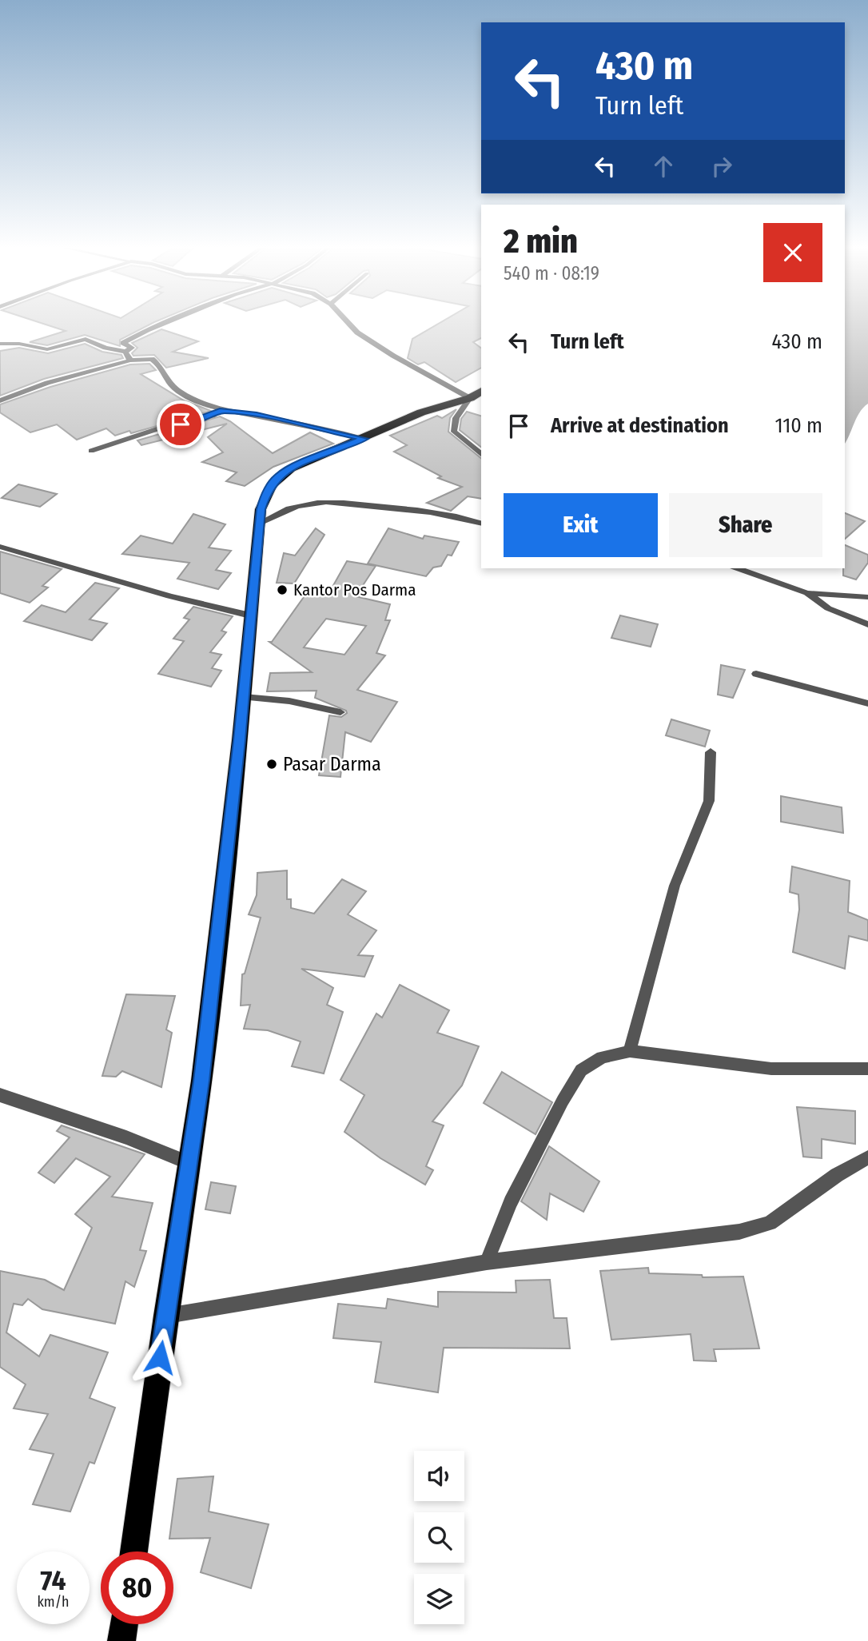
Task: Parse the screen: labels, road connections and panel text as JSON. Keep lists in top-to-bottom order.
{
  "places": ["Kantor Pos Darma", "Pasar Darma"],
  "page": {
    "turn": ["430 m", "Turn left"],
    "heading": ["2 min", "540 m · 08:19"],
    "list": [
      {
        "name": "Turn left",
        "value": "430 m"
      },
      {
        "name": "Arrive at destination",
        "value": "110 m"
      }
    ],
    "buttons": ["Exit", "Share"],
    "speed": "74 km/h",
    "limit": "80"
  }
}
